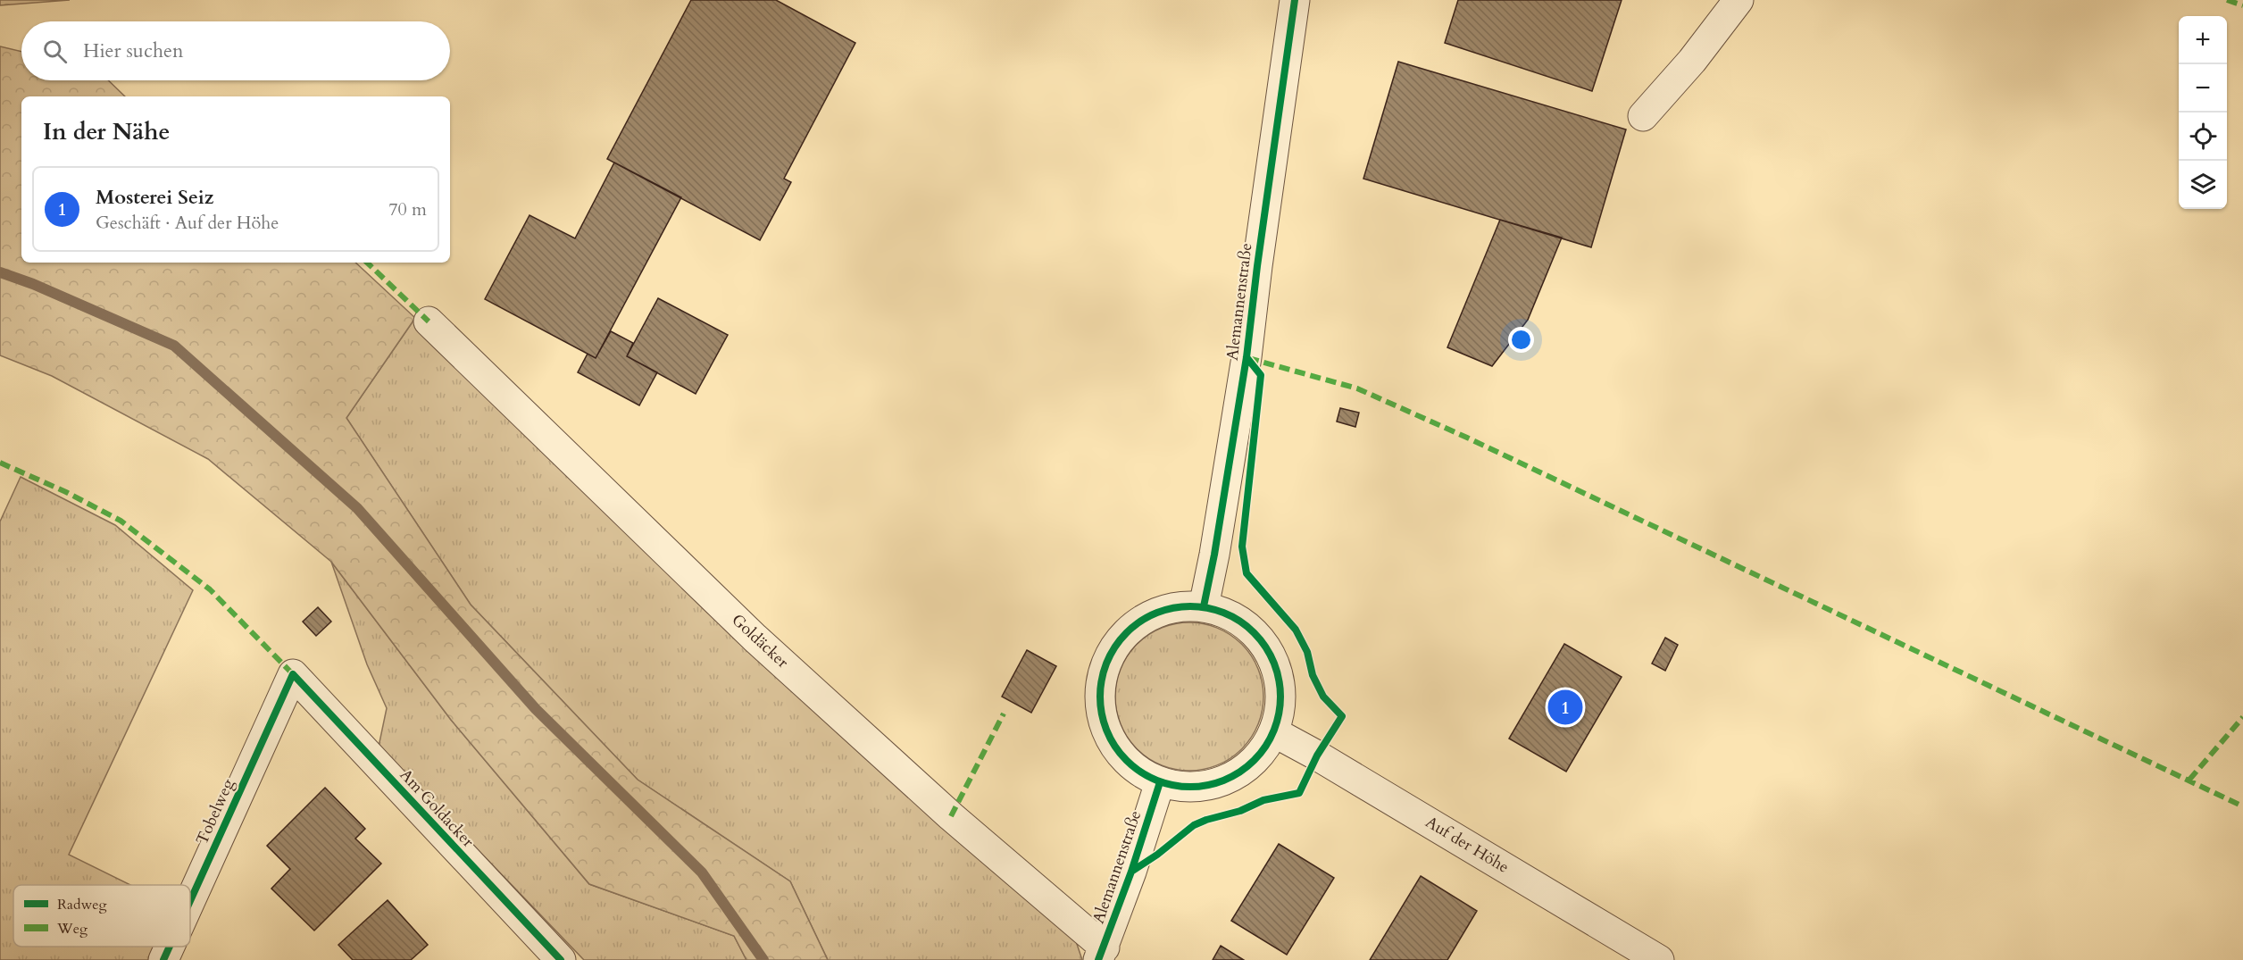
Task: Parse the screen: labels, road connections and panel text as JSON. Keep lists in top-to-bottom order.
{
  "streets": {
    "street": [
      "Alemannenstraße",
      "Goldäcker",
      "Am Goldacker",
      "Tobelweg",
      "Auf der Höhe"
    ]
  },
  "crossings": [
    ["Alemannenstraße", "Goldäcker"],
    ["Alemannenstraße", "Auf der Höhe"],
    ["Am Goldacker", "Tobelweg"]
  ],
  "legend": ["Radweg", "Weg"],
  "page": {
    "map_buttons": ["+", "−"],
    "search": "Hier suchen",
    "heading": "In der Nähe",
    "list": [
      {
        "mark": "1",
        "name": "Mosterei Seiz",
        "note": "Geschäft · Auf der Höhe",
        "value": "70 m"
      }
    ],
    "pins": "1"
  }
}
